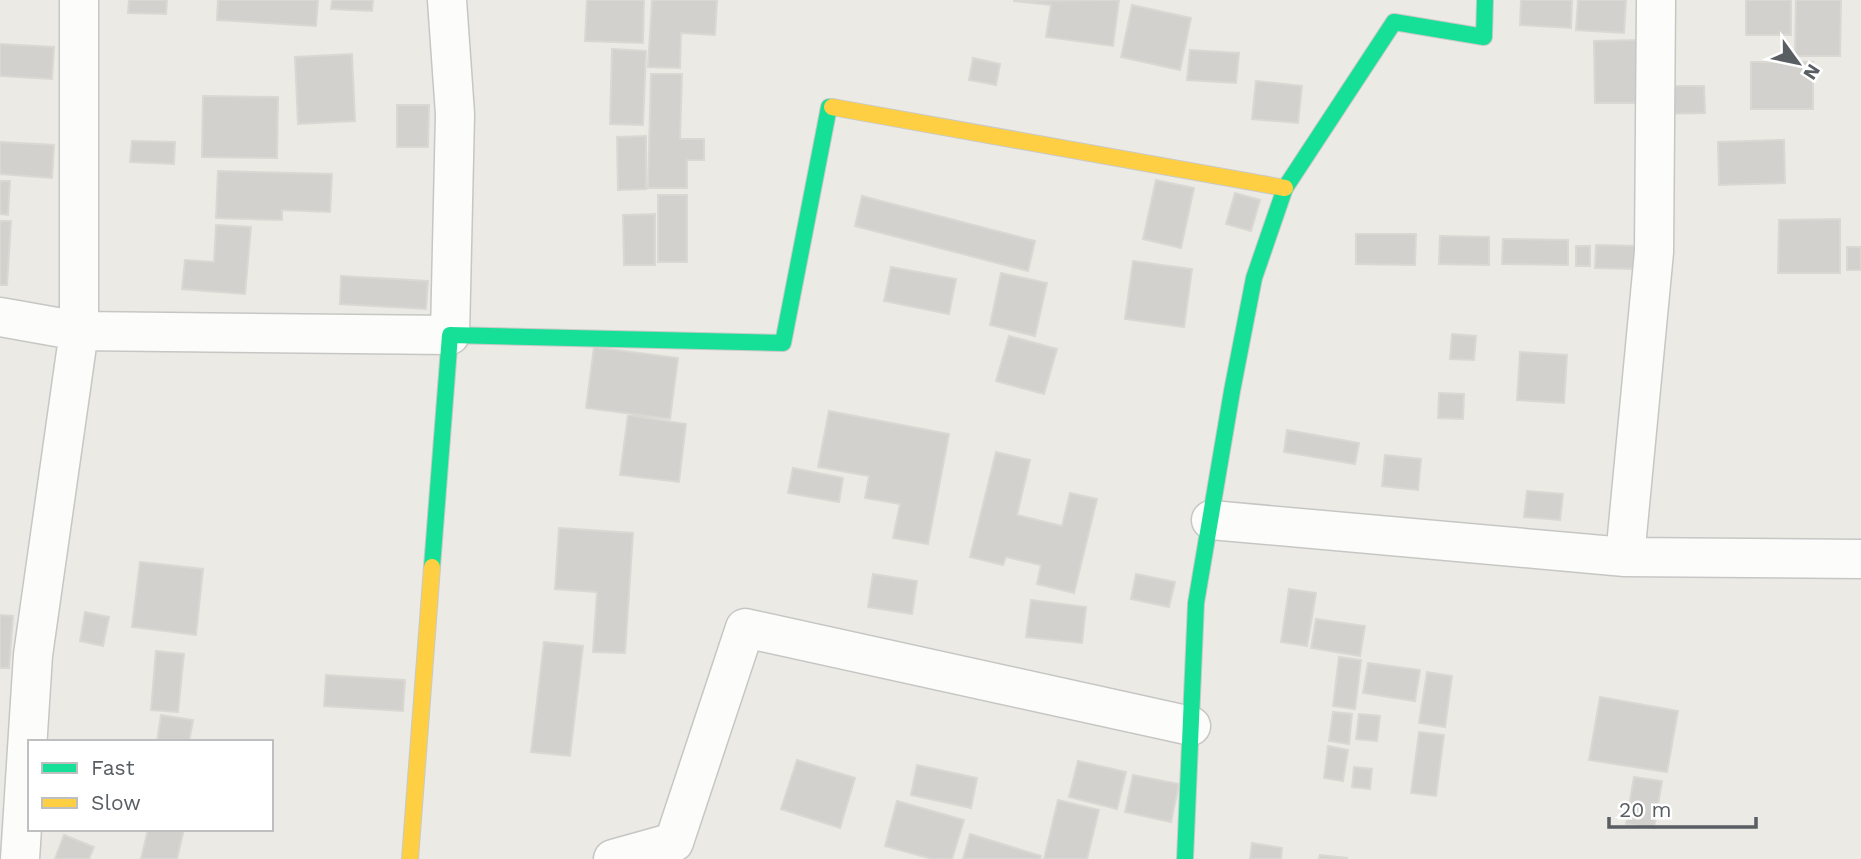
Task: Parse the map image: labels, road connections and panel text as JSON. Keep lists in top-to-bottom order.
{
  "legend": ["Fast", "Slow"],
  "scale_bar": "20 m",
  "north": "bottom right"
}
